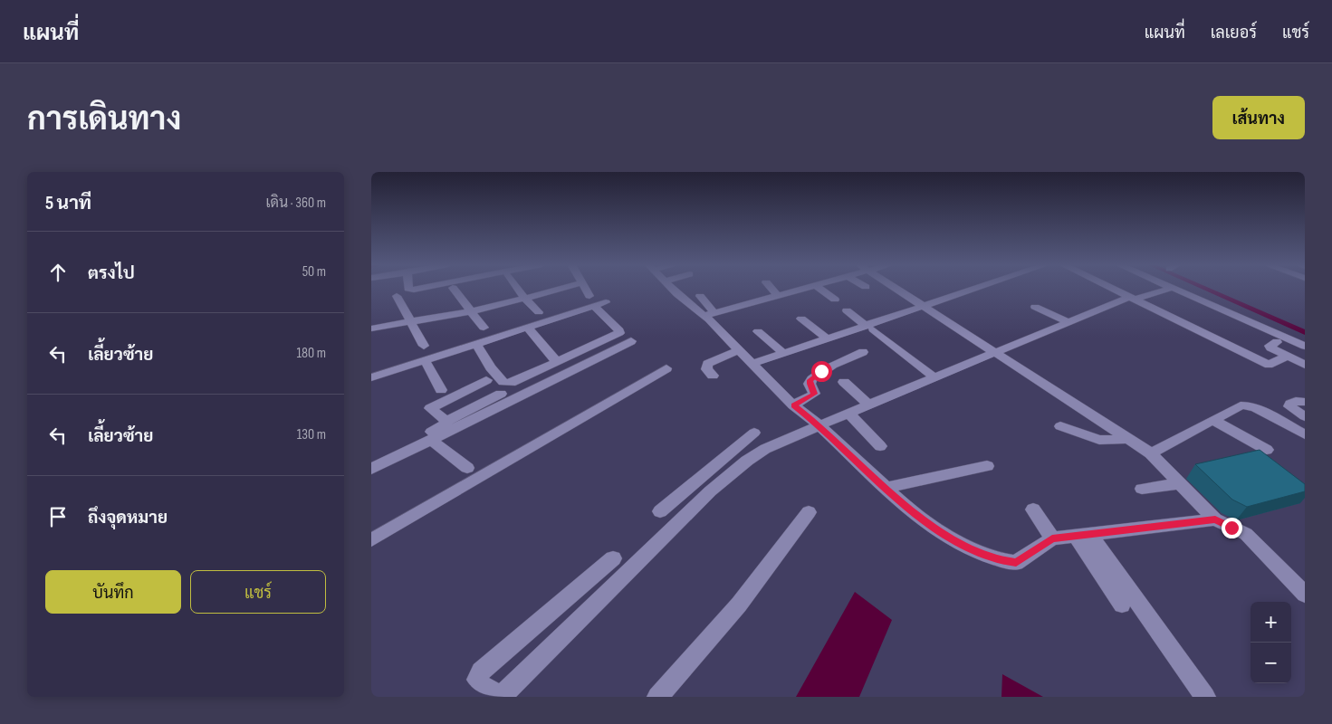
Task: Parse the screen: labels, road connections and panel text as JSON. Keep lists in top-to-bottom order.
{
  "page": {
    "header": "แผนที่",
    "nav": ["แผนที่", "เลเยอร์", "แชร์"],
    "title": "การเดินทาง",
    "buttons": [
      "เส้นทาง",
      ["บันทึก", "แชร์"]
    ],
    "heading": ["5 นาที", "เดิน · 360 m"],
    "list": [
      ["ตรงไป", "50 m"],
      ["เลี้ยวซ้าย", "180 m"],
      ["เลี้ยวซ้าย", "130 m"],
      "ถึงจุดหมาย"
    ],
    "map_buttons": ["+", "−"]
  }
}
